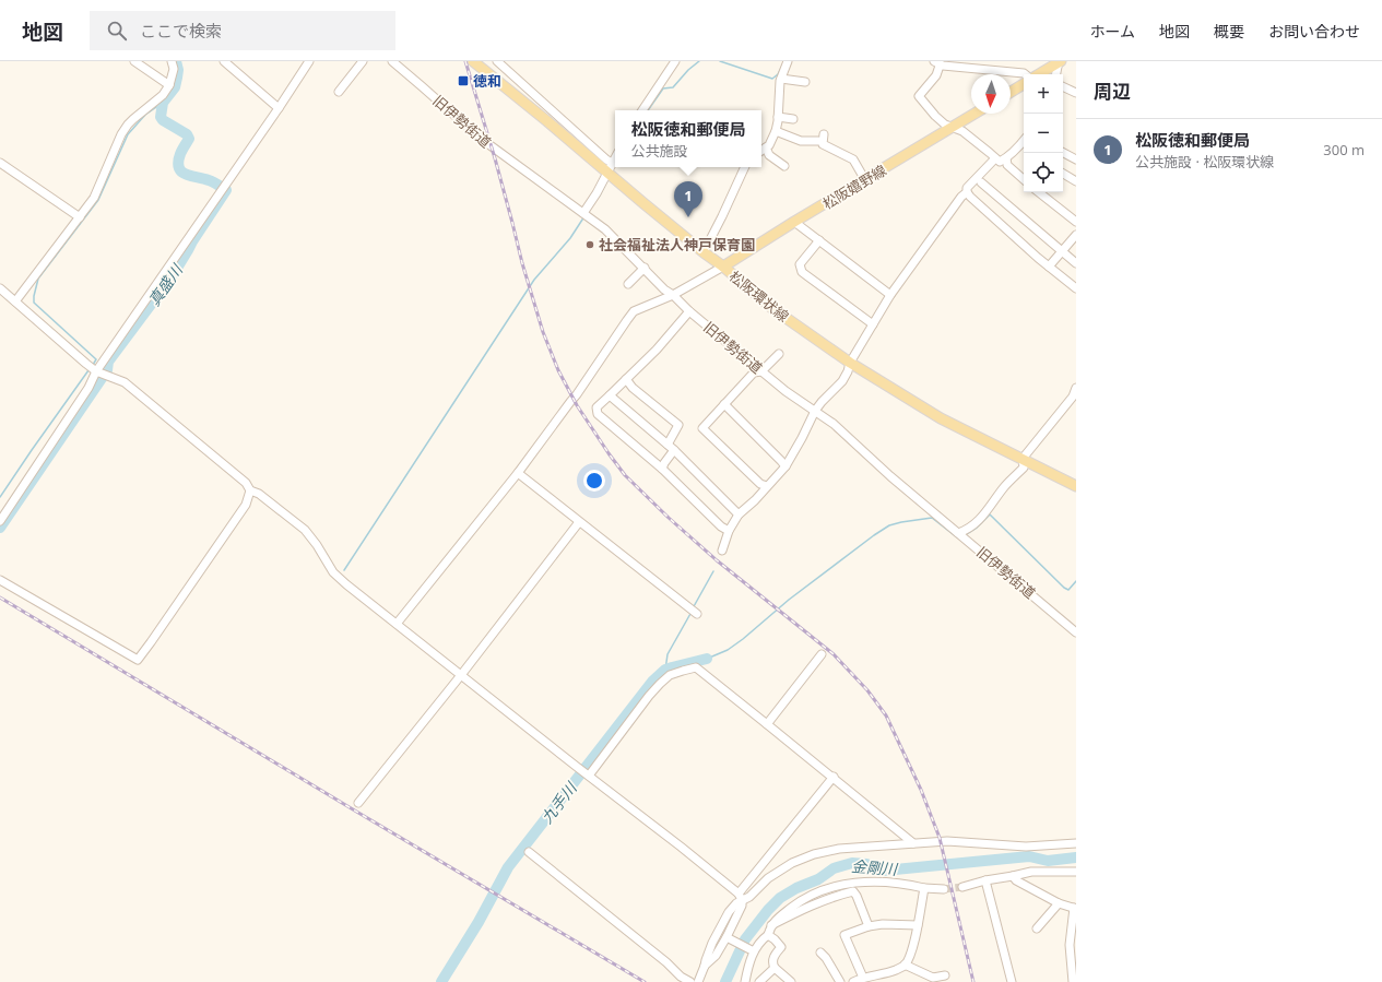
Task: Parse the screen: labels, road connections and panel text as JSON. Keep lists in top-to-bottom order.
{
  "streets": {
    "main road": ["松阪嬉野線", "松阪環状線"],
    "street": ["旧伊勢街道"]
  },
  "crossings": [
    ["松阪嬉野線", "松阪環状線"]
  ],
  "water": ["真盛川", "九手川", "金剛川"],
  "places": {
    "transit": ["徳和"],
    "other": ["社会福祉法人神戸保育園"]
  },
  "north": "bottom",
  "page": {
    "header": "地図",
    "search": "ここで検索",
    "nav": [
      "ホーム",
      "地図",
      "概要",
      "お問い合わせ"
    ],
    "heading": "周辺",
    "map_buttons": ["+", "−"],
    "popup": ["松阪徳和郵便局", "公共施設"],
    "list": [
      {
        "mark": "1",
        "name": "松阪徳和郵便局",
        "note": "公共施設 · 松阪環状線",
        "value": "300 m"
      }
    ],
    "pins": "1"
  }
}
